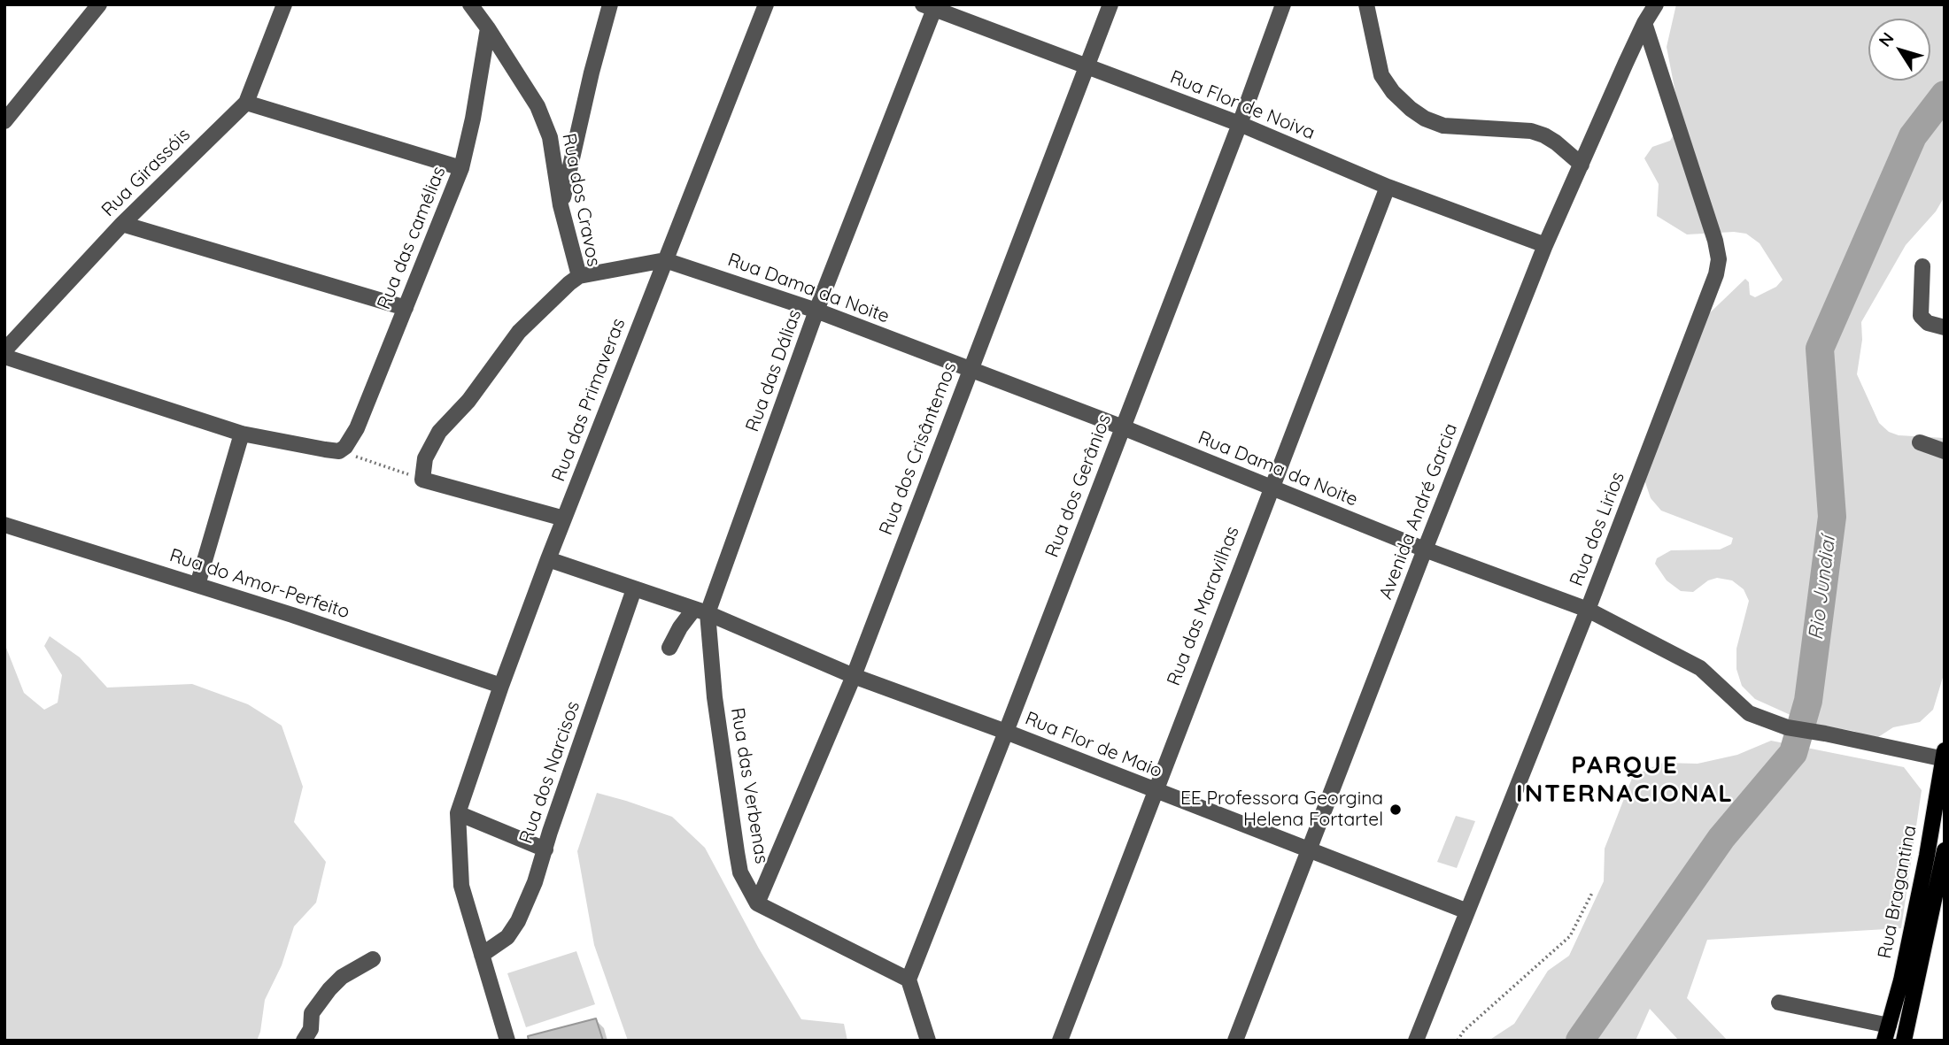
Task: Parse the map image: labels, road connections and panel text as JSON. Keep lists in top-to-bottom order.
{
  "streets": {
    "main road": ["Rua Bragantina"],
    "street": [
      "Rua Flor de Noiva",
      "Rua Girassóis",
      "Rua dos Cravos",
      "Rua das camélias",
      "Rua Dama da Noite",
      "Rua das Dálias",
      "Rua das Primaveras",
      "Rua dos Crisântemos",
      "Rua dos Gerânios",
      "Avenida André Garcia",
      "Rua dos Lirios",
      "Rua do Amor-Perfeito",
      "Rua das Maravilhas",
      "Rua Flor de Maio",
      "Rua dos Narcisos",
      "Rua das Verbenas"
    ]
  },
  "crossings": [
    ["Rua Flor de Noiva", "Rua das Dálias"],
    ["Rua Flor de Noiva", "Rua dos Crisântemos"],
    ["Rua Flor de Noiva", "Rua dos Gerânios"],
    ["Rua Flor de Noiva", "Avenida André Garcia"],
    ["Rua Flor de Noiva", "Rua das Maravilhas"],
    ["Rua dos Cravos", "Rua das camélias"],
    ["Rua dos Cravos", "Rua Dama da Noite"],
    ["Rua Dama da Noite", "Rua das Dálias"],
    ["Rua Dama da Noite", "Rua das Primaveras"],
    ["Rua Dama da Noite", "Rua dos Crisântemos"],
    ["Rua Dama da Noite", "Rua dos Gerânios"],
    ["Rua Dama da Noite", "Avenida André Garcia"],
    ["Rua Dama da Noite", "Rua dos Lirios"],
    ["Rua Dama da Noite", "Rua das Maravilhas"],
    ["Rua Dama da Noite", "Rua Bragantina"],
    ["Rua das Dálias", "Rua Flor de Maio"],
    ["Rua das Dálias", "Rua das Verbenas"],
    ["Rua das Primaveras", "Rua do Amor-Perfeito"],
    ["Rua dos Crisântemos", "Rua Flor de Maio"],
    ["Rua dos Crisântemos", "Rua das Verbenas"],
    ["Rua dos Gerânios", "Rua Flor de Maio"],
    ["Avenida André Garcia", "Rua dos Lirios"],
    ["Avenida André Garcia", "Rua Flor de Maio"],
    ["Rua dos Lirios", "Rua Flor de Maio"],
    ["Rua das Maravilhas", "Rua Flor de Maio"],
    ["Rua Flor de Maio", "Rua das Verbenas"]
  ],
  "districts": ["PARQUE INTERNACIONAL"],
  "water": ["Rio Jundiaí"],
  "places": ["EE Professora Georgina Helena Fortartel"],
  "north": "top left"
}
